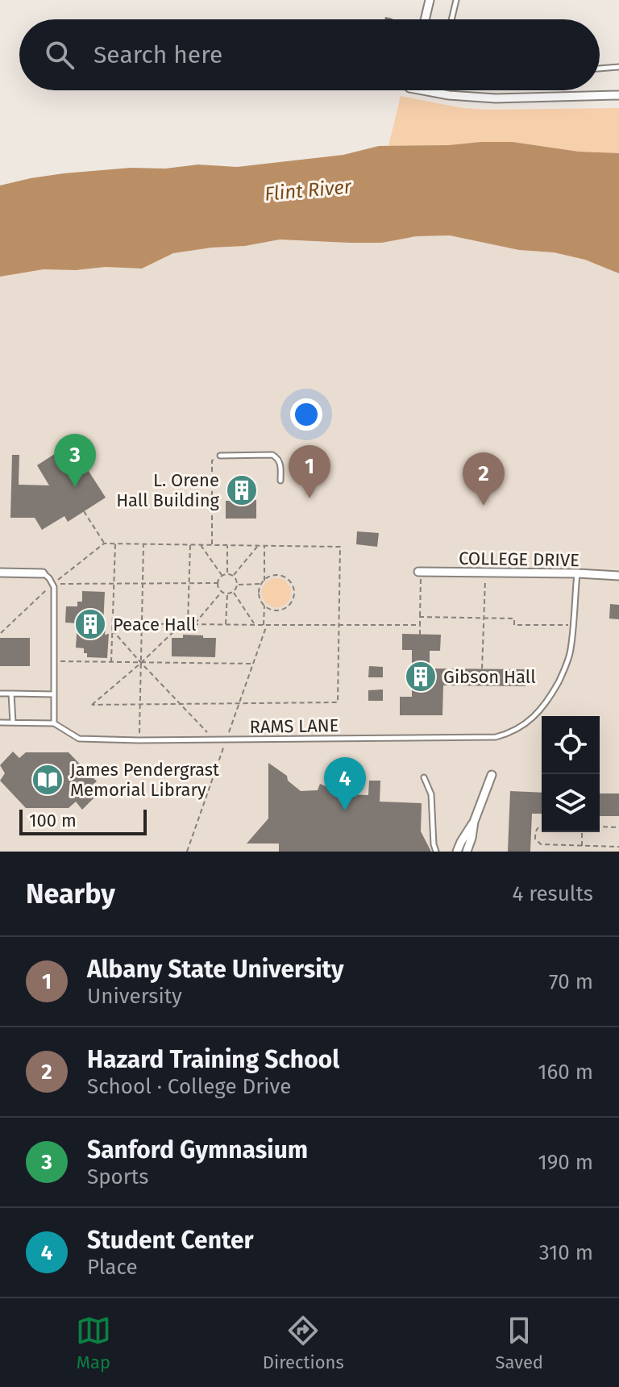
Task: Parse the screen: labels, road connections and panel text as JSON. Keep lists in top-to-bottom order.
{
  "streets": {
    "street": ["COLLEGE DRIVE"],
    "lane": ["RAMS LANE"]
  },
  "crossings": [
    ["COLLEGE DRIVE", "RAMS LANE"]
  ],
  "water": ["Flint River"],
  "places": {
    "building": ["L. Orene Hall Building", "Peace Hall", "Gibson Hall"],
    "library": ["James Pendergrast Memorial Library"]
  },
  "scale_bar": "100 m",
  "page": {
    "search": "Search here",
    "pins": [
      "3",
      "1",
      "2",
      "4"
    ],
    "scale": "100 m",
    "heading": ["Nearby", "4 results"],
    "list": [
      {
        "mark": "1",
        "name": "Albany State University",
        "note": "University",
        "value": "70 m"
      },
      {
        "mark": "2",
        "name": "Hazard Training School",
        "note": "School · College Drive",
        "value": "160 m"
      },
      {
        "mark": "3",
        "name": "Sanford Gymnasium",
        "note": "Sports",
        "value": "190 m"
      },
      {
        "mark": "4",
        "name": "Student Center",
        "note": "Place",
        "value": "310 m"
      }
    ],
    "nav": ["Map", "Directions", "Saved"]
  }
}
